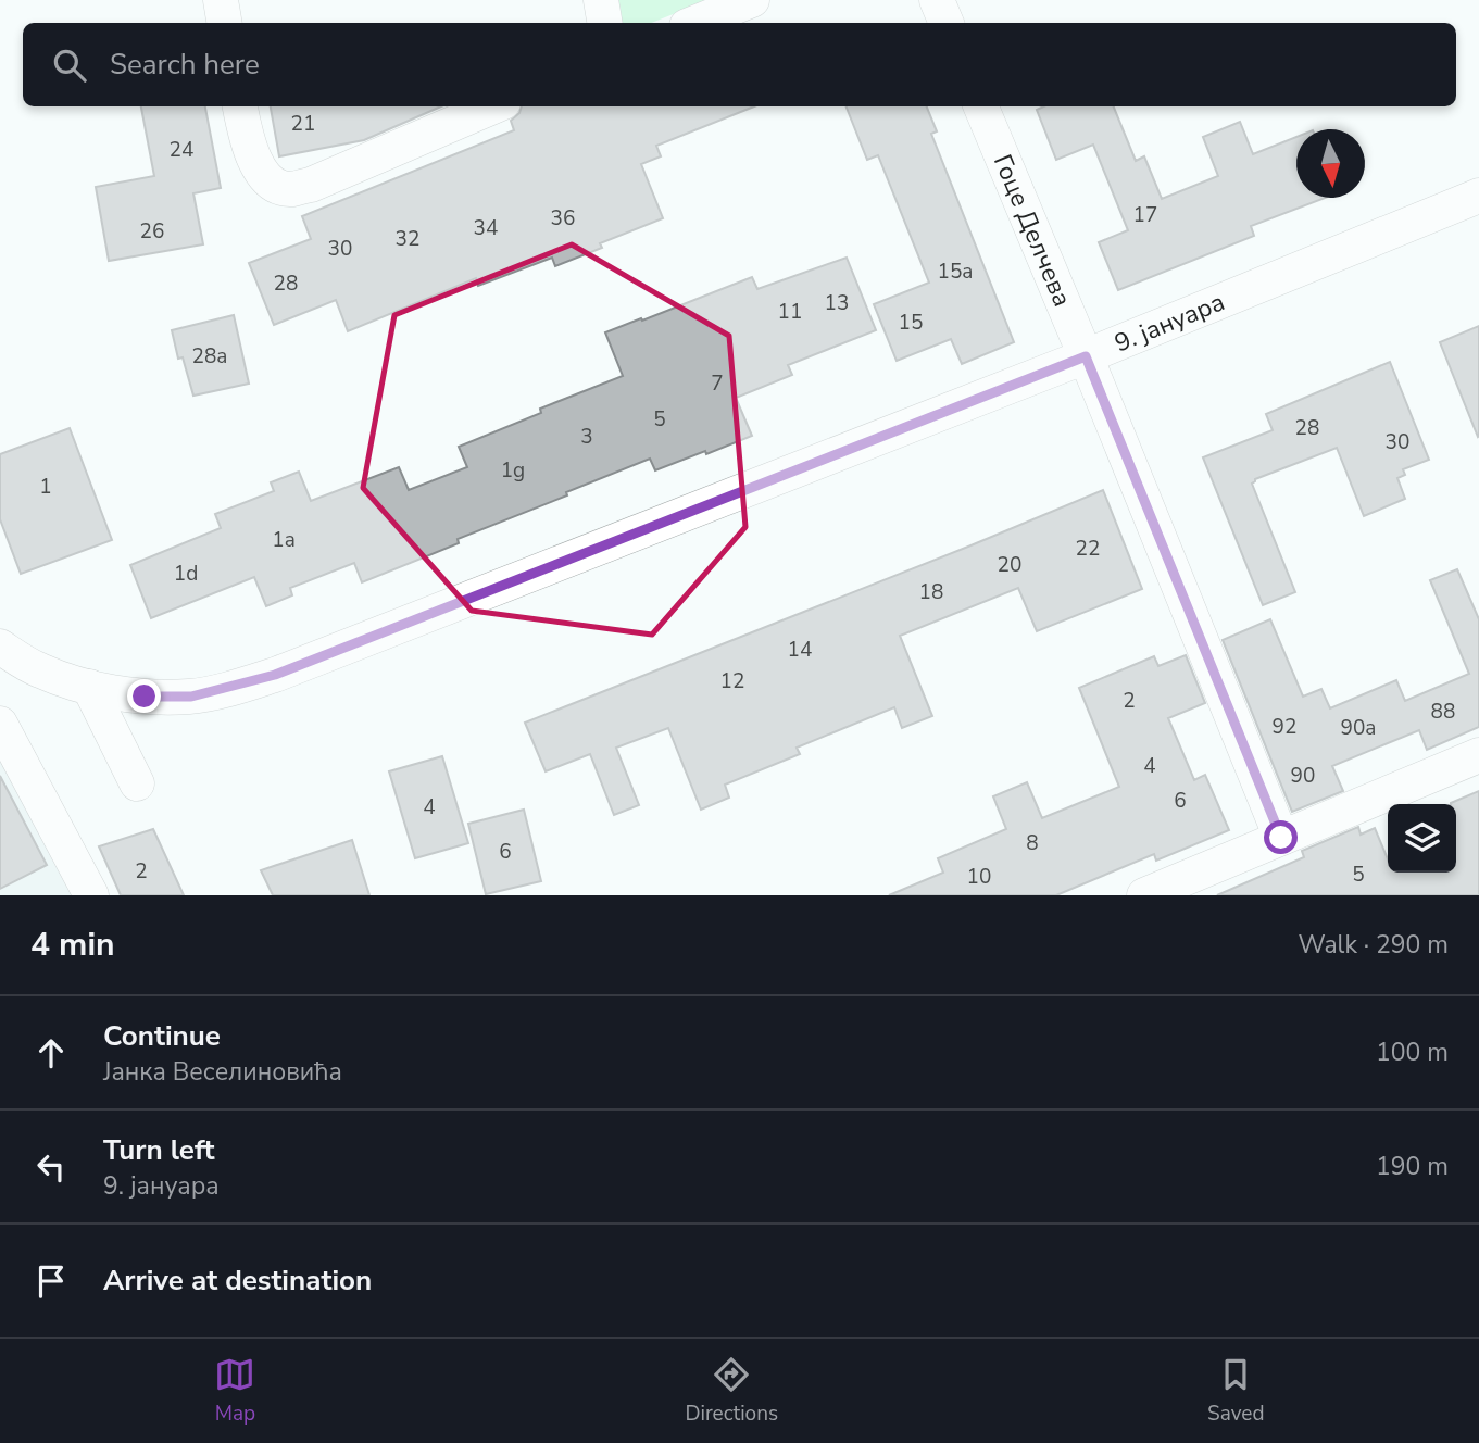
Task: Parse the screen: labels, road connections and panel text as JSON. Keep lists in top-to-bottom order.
{
  "streets": {
    "street": ["Гоце Делчева", "9. јануара"]
  },
  "crossings": [
    ["Гоце Делчева", "9. јануара"]
  ],
  "house_numbers": [
    "21",
    "24",
    "17",
    "36",
    "34",
    "26",
    "32",
    "30",
    "15a",
    "28",
    "13",
    "11",
    "15",
    "28a",
    "7",
    "5",
    "28",
    "3",
    "30",
    "1g",
    "1",
    "1a",
    "22",
    "20",
    "1d",
    "18",
    "14",
    "12",
    "2",
    "88",
    "92",
    "90a",
    "4",
    "90",
    "6",
    "4",
    "8",
    "6",
    "2",
    "5",
    "10"
  ],
  "north": "bottom",
  "page": {
    "search": "Search here",
    "heading": ["4 min", "Walk · 290 m"],
    "list": [
      ["Continue", "Јанка Веселиновића", "100 m"],
      ["Turn left", "9. јануара", "190 m"],
      "Arrive at destination"
    ],
    "nav": ["Map", "Directions", "Saved"]
  }
}
